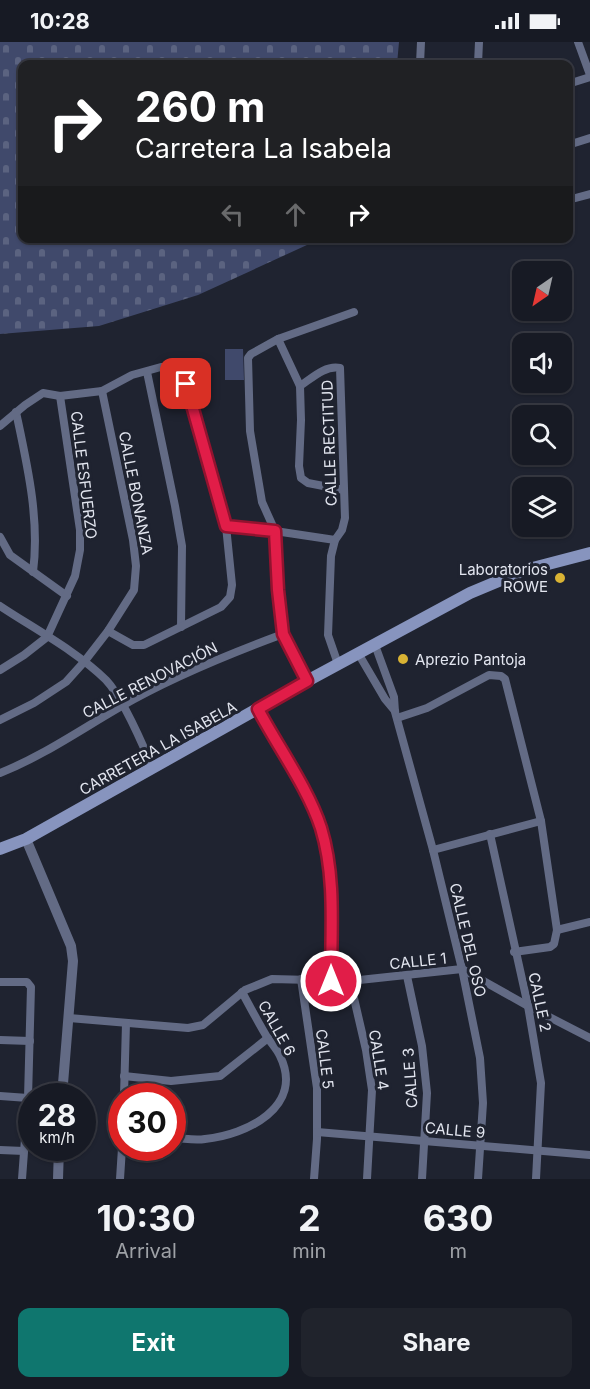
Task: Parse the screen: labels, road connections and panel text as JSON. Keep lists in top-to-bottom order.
{
  "streets": {
    "main road": ["CARRETERA LA ISABELA"],
    "street": [
      "CALLE RECTITUD",
      "CALLE ESFUERZO",
      "CALLE BONANZA",
      "CALLE RENOVACIÓN",
      "CALLE DEL OSO",
      "CALLE 1",
      "CALLE 2",
      "CALLE 6",
      "CALLE 5",
      "CALLE 4",
      "CALLE 3",
      "CALLE 9"
    ]
  },
  "crossings": [
    ["CALLE RECTITUD", "CARRETERA LA ISABELA"],
    ["CARRETERA LA ISABELA", "CALLE DEL OSO"],
    ["CALLE DEL OSO", "CALLE 1"],
    ["CALLE DEL OSO", "CALLE 9"],
    ["CALLE 1", "CALLE 2"],
    ["CALLE 1", "CALLE 6"],
    ["CALLE 1", "CALLE 5"],
    ["CALLE 1", "CALLE 4"],
    ["CALLE 1", "CALLE 3"],
    ["CALLE 2", "CALLE 9"],
    ["CALLE 5", "CALLE 9"],
    ["CALLE 4", "CALLE 9"],
    ["CALLE 3", "CALLE 9"]
  ],
  "places": ["Laboratorios ROWE", "Aprezio Pantoja"],
  "north": "bottom left",
  "page": {
    "status": "10:28",
    "turn": ["260 m", "Carretera La Isabela"],
    "speed": "28 km/h",
    "limit": "30",
    "eta": [
      "10:30",
      "Arrival",
      "2",
      "min",
      "630",
      "m"
    ],
    "buttons": ["Exit", "Share"]
  }
}
